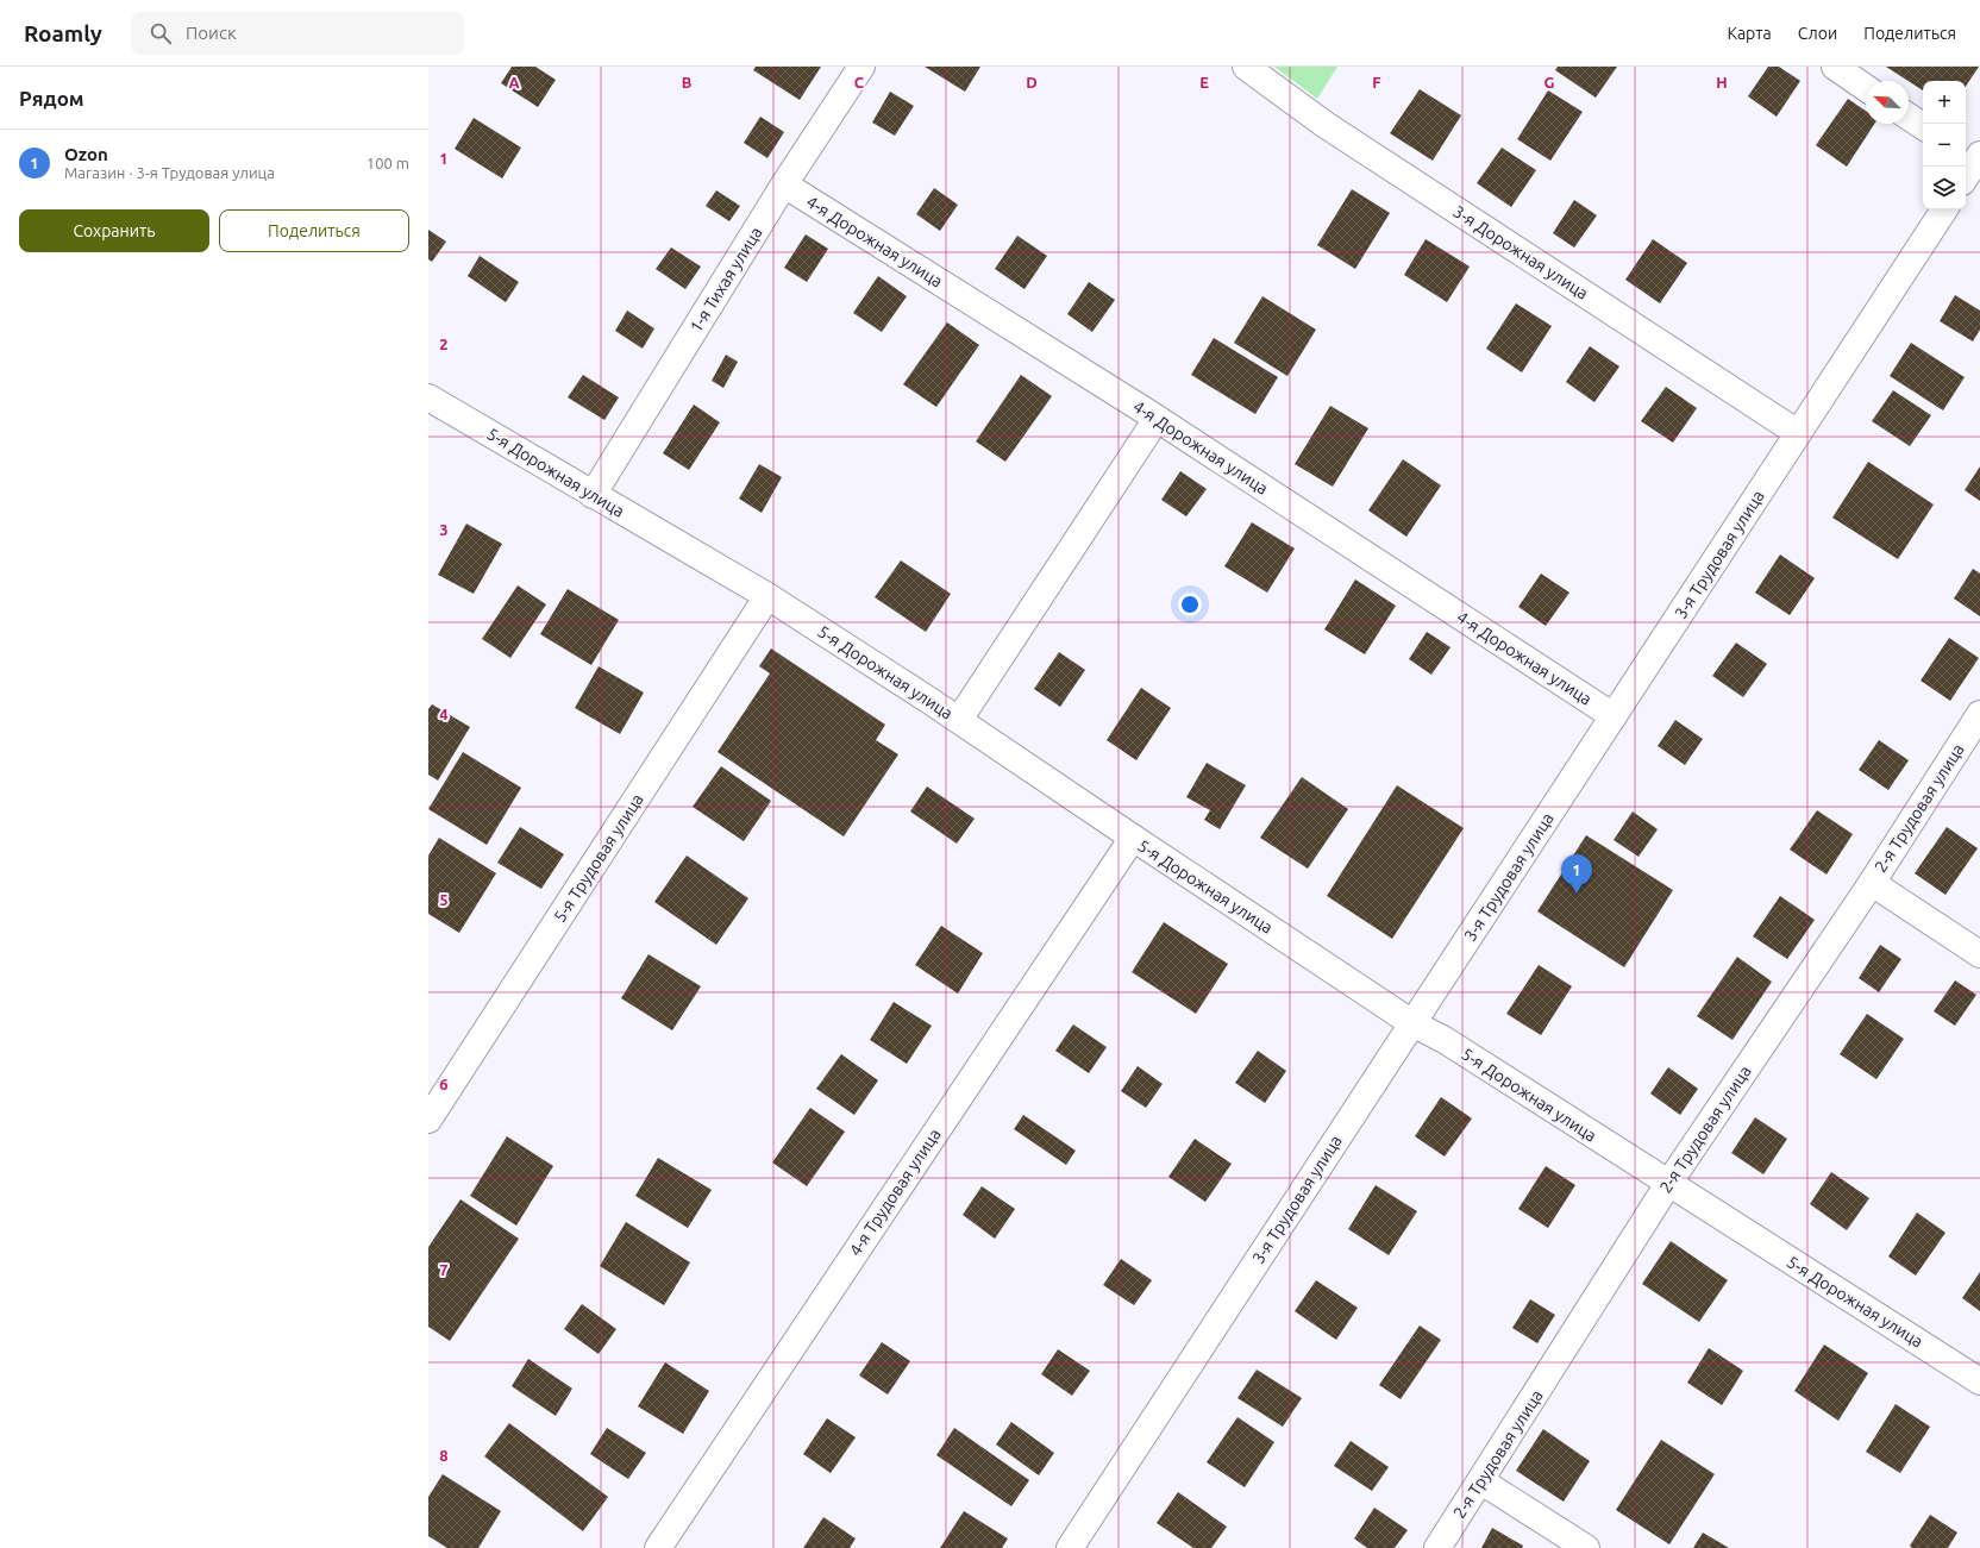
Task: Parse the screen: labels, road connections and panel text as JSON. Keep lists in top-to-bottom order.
{
  "streets": {
    "street": [
      "4-я Дорожная улица",
      "3-я Дорожная улица",
      "1-я Тихая улица",
      "5-я Дорожная улица",
      "3-я Трудовая улица",
      "2-я Трудовая улица",
      "5-я Трудовая улица",
      "4-я Трудовая улица"
    ]
  },
  "crossings": [
    ["4-я Дорожная улица", "1-я Тихая улица"],
    ["4-я Дорожная улица", "3-я Трудовая улица"],
    ["3-я Дорожная улица", "3-я Трудовая улица"],
    ["1-я Тихая улица", "5-я Дорожная улица"],
    ["5-я Дорожная улица", "3-я Трудовая улица"],
    ["5-я Дорожная улица", "2-я Трудовая улица"],
    ["5-я Дорожная улица", "5-я Трудовая улица"],
    ["5-я Дорожная улица", "4-я Трудовая улица"]
  ],
  "north": "top left",
  "page": {
    "header": "Roamly",
    "search": "Поиск",
    "nav": ["Карта", "Слои", "Поделиться"],
    "heading": "Рядом",
    "map_buttons": ["+", "−"],
    "list": [
      {
        "mark": "1",
        "name": "Ozon",
        "note": "Магазин · 3-я Трудовая улица",
        "value": "100 m"
      }
    ],
    "buttons": ["Сохранить", "Поделиться"],
    "pins": "1"
  },
  "grid": {
    "columns": [
      "A",
      "B",
      "C",
      "D",
      "E",
      "F",
      "G",
      "H"
    ],
    "rows": [
      "1",
      "2",
      "3",
      "4",
      "5",
      "6",
      "7",
      "8"
    ]
  }
}
